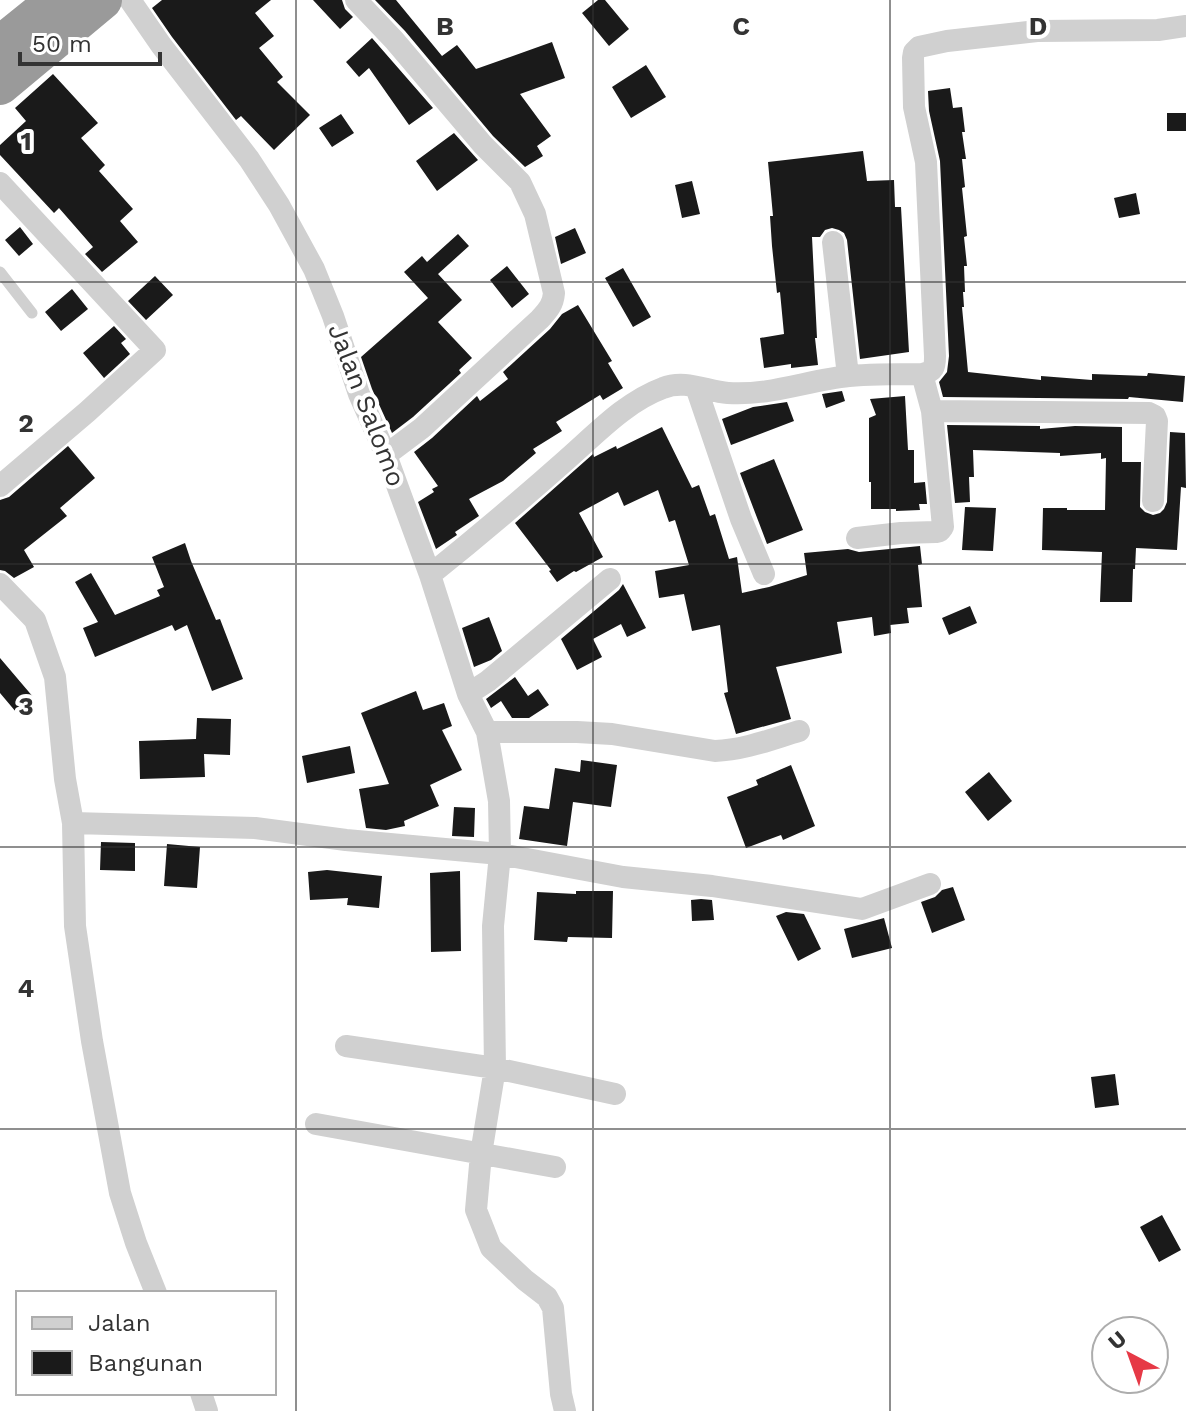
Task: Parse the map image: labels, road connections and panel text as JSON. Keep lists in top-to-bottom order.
{
  "streets": {
    "street": ["Jalan Salomo"]
  },
  "legend": ["Jalan", "Bangunan"],
  "scale_bar": "50 m",
  "north": "top left",
  "grid": {
    "columns": ["B", "C", "D"],
    "rows": [
      "1",
      "2",
      "3",
      "4"
    ]
  }
}
